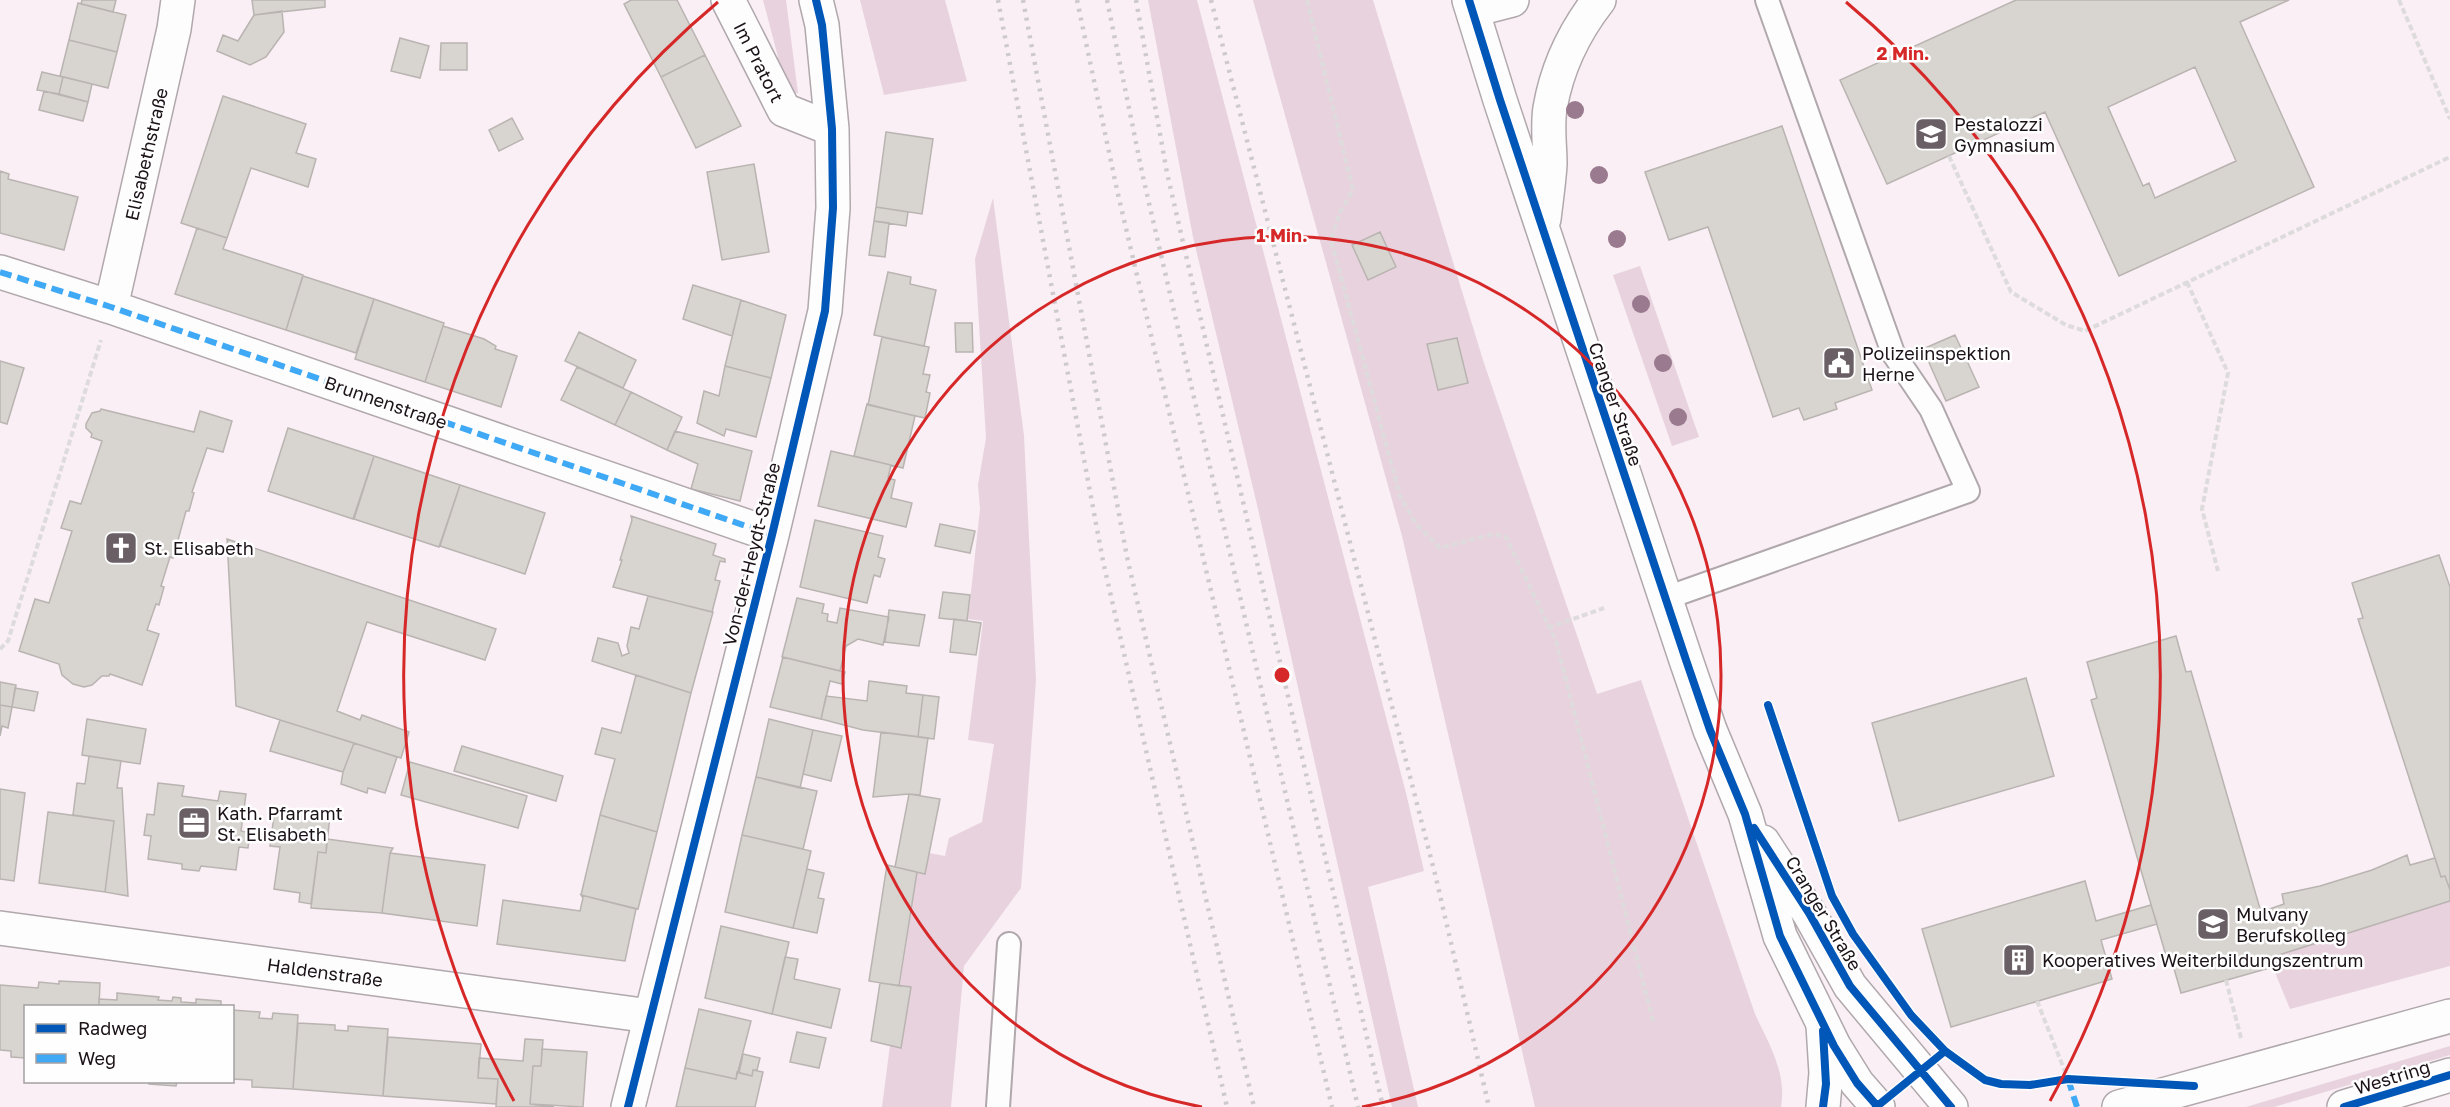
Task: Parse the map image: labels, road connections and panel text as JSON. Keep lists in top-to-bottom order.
{
  "streets": {
    "street": [
      "Im Pratort",
      "Elisabethstraße",
      "Brunnenstraße",
      "Cranger Straße",
      "Von-der-Heydt-Straße",
      "Haldenstraße",
      "Westring"
    ]
  },
  "crossings": [
    ["Im Pratort", "Von-der-Heydt-Straße"],
    ["Elisabethstraße", "Brunnenstraße"],
    ["Brunnenstraße", "Von-der-Heydt-Straße"],
    ["Von-der-Heydt-Straße", "Haldenstraße"]
  ],
  "places": {
    "school or university": ["Pestalozzi Gymnasium", "Mulvany Berufskolleg"],
    "public building": ["Polizeiinspektion Herne"],
    "church": ["St. Elisabeth"],
    "office": ["Kath. Pfarramt St. Elisabeth"],
    "building": ["Kooperatives Weiterbildungszentrum"]
  },
  "legend": ["Radweg", "Weg"],
  "rings": ["2 Min.", "1 Min."]
}
